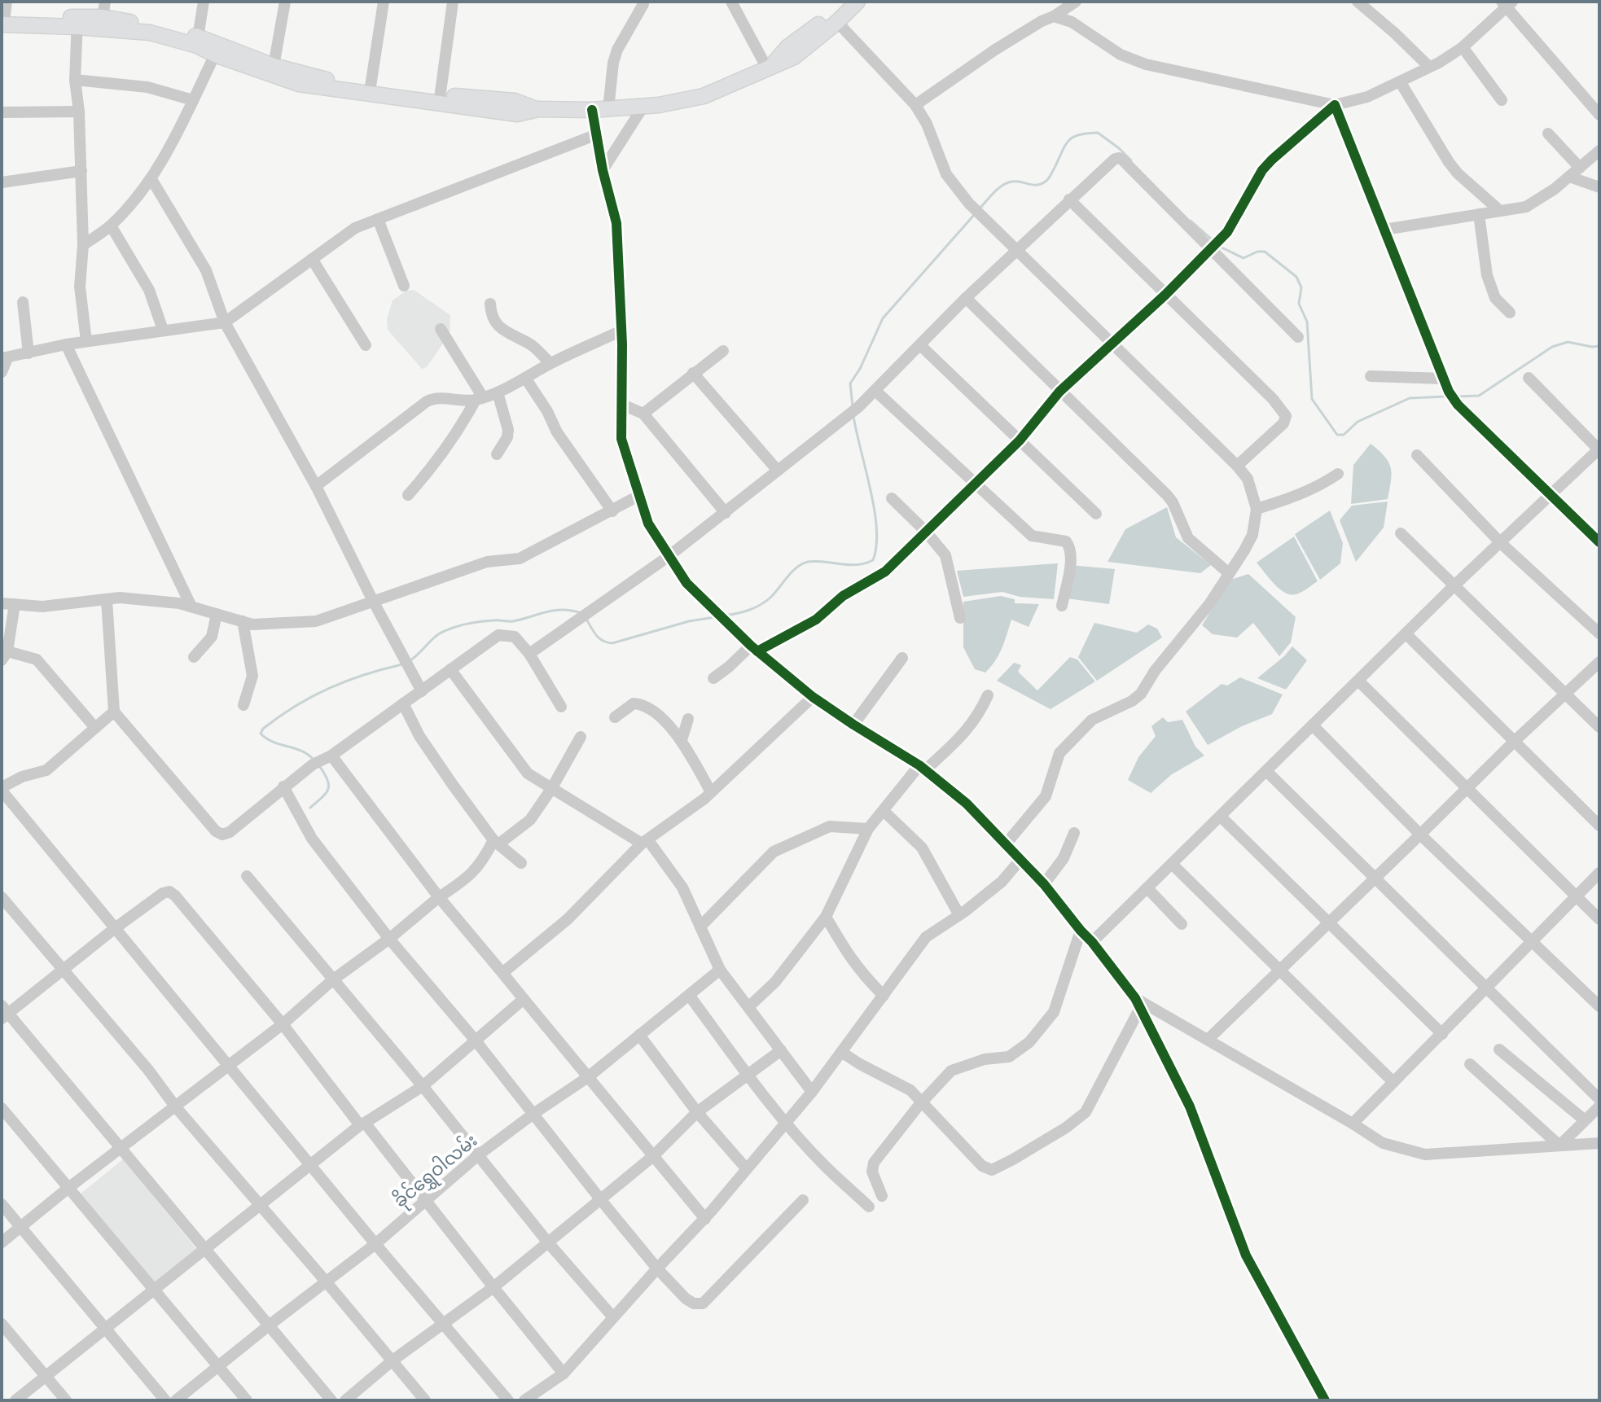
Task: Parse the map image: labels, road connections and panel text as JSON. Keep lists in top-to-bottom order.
{
  "streets": {
    "street": ["ခိုင်ရွှေဝါလမ်း"]
  }
}
